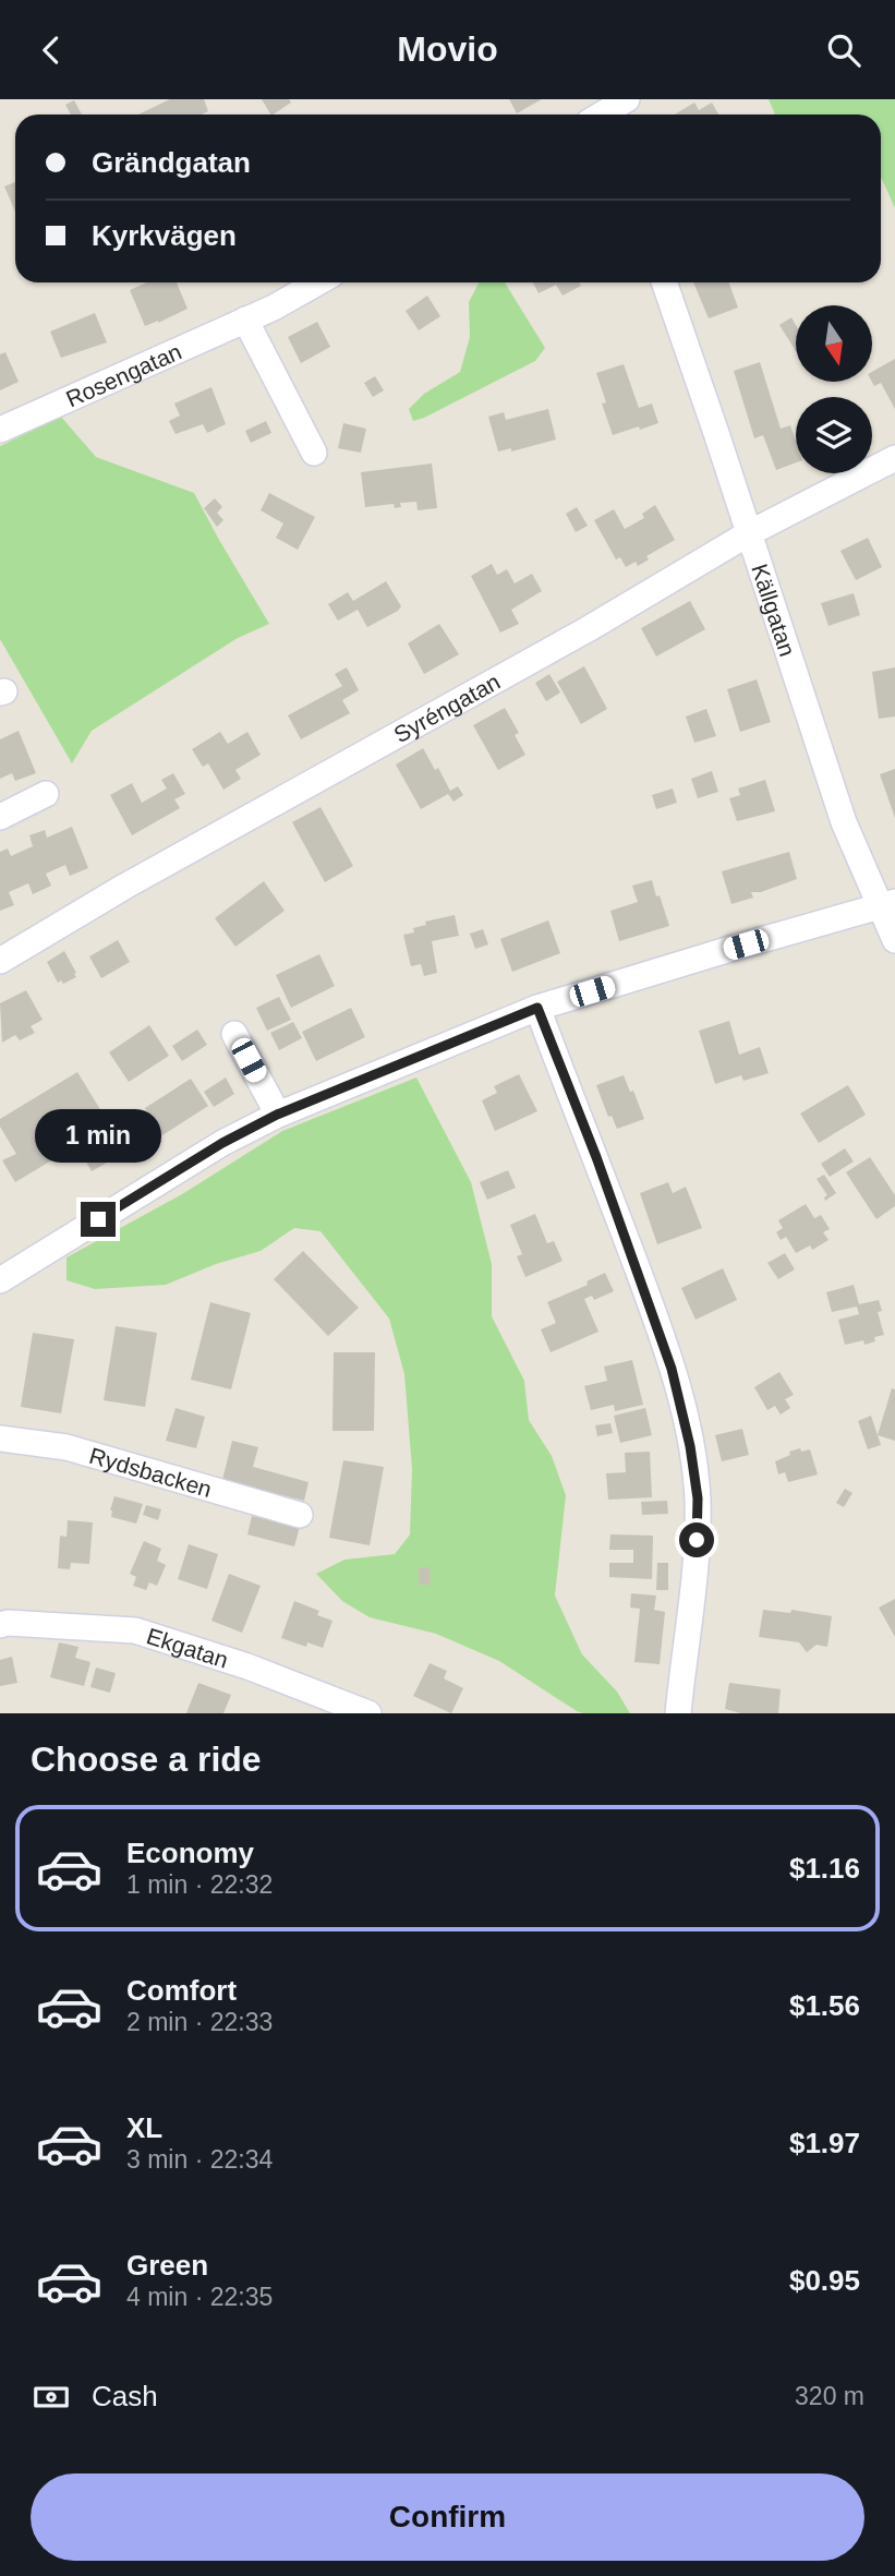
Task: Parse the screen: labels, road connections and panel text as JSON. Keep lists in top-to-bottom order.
{
  "streets": {
    "street": [
      "Rosengatan",
      "Källgatan",
      "Syréngatan",
      "Rydsbacken",
      "Ekgatan"
    ]
  },
  "crossings": [
    ["Källgatan", "Syréngatan"]
  ],
  "north": "bottom",
  "page": {
    "header": "Movio",
    "banner": ["Grändgatan", "Kyrkvägen"],
    "bubble": "1 min",
    "heading": "Choose a ride",
    "list": [
      {
        "name": "Economy",
        "note": "1 min · 22:32",
        "value": "$1.16"
      },
      {
        "name": "Comfort",
        "note": "2 min · 22:33",
        "value": "$1.56"
      },
      {
        "name": "XL",
        "note": "3 min · 22:34",
        "value": "$1.97"
      },
      {
        "name": "Green",
        "note": "4 min · 22:35",
        "value": "$0.95"
      }
    ],
    "pay": ["Cash", "320 m"],
    "buttons": "Confirm"
  }
}
